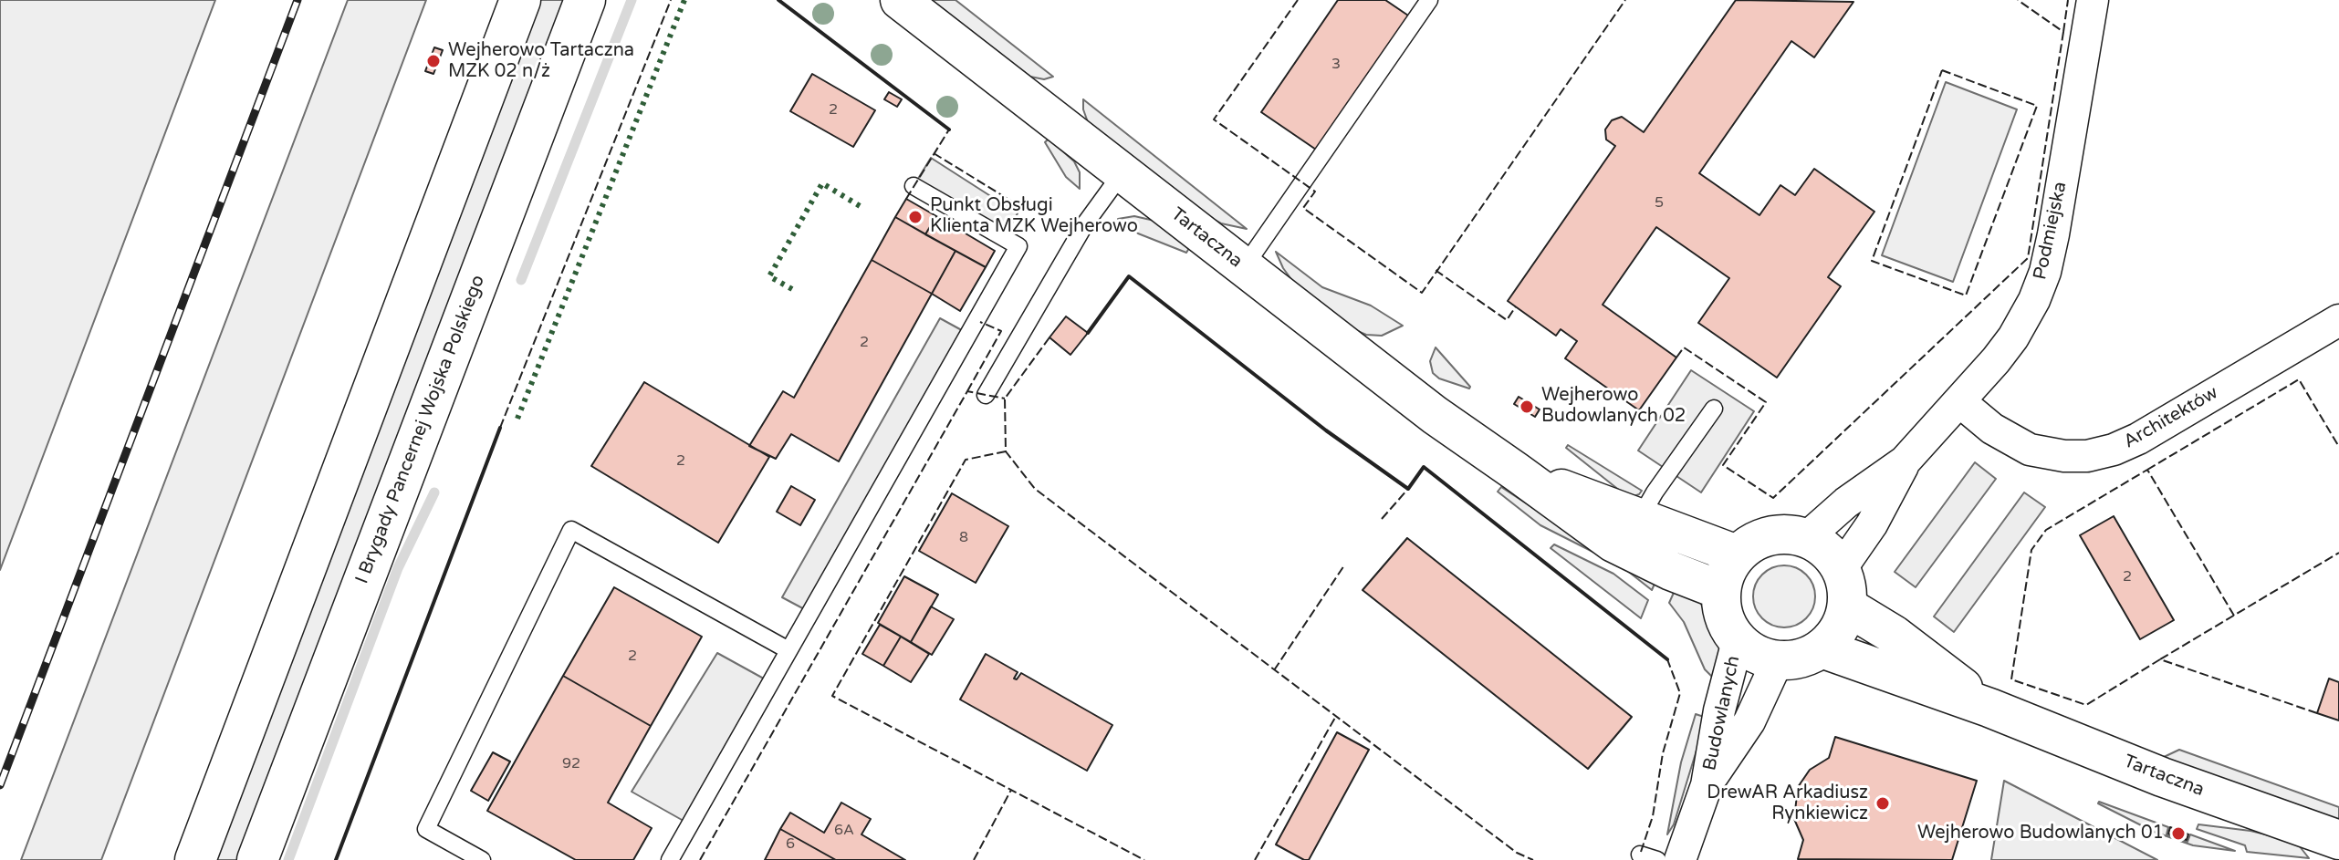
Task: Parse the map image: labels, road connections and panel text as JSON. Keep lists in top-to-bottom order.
{
  "streets": {
    "main road": ["I Brygady Pancernej Wojska Polskiego"],
    "street": [
      "Podmiejska",
      "Tartaczna",
      "Architektów",
      "Budowlanych"
    ]
  },
  "crossings": [
    ["Podmiejska", "Tartaczna"],
    ["Podmiejska", "Architektów"],
    ["Podmiejska", "Budowlanych"],
    ["Tartaczna", "Budowlanych"]
  ],
  "places": [
    "Wejherowo Tartaczna MZK 02 n/ż",
    "Punkt Obsługi Klienta MZK Wejherowo",
    "Wejherowo Budowlanych 02",
    "DrewAR Arkadiusz Rynkiewicz",
    "Wejherowo Budowlanych 01"
  ],
  "house_numbers": [
    "3",
    "2",
    "5",
    "2",
    "2",
    "8",
    "2",
    "2",
    "92",
    "6A",
    "6"
  ]
}
